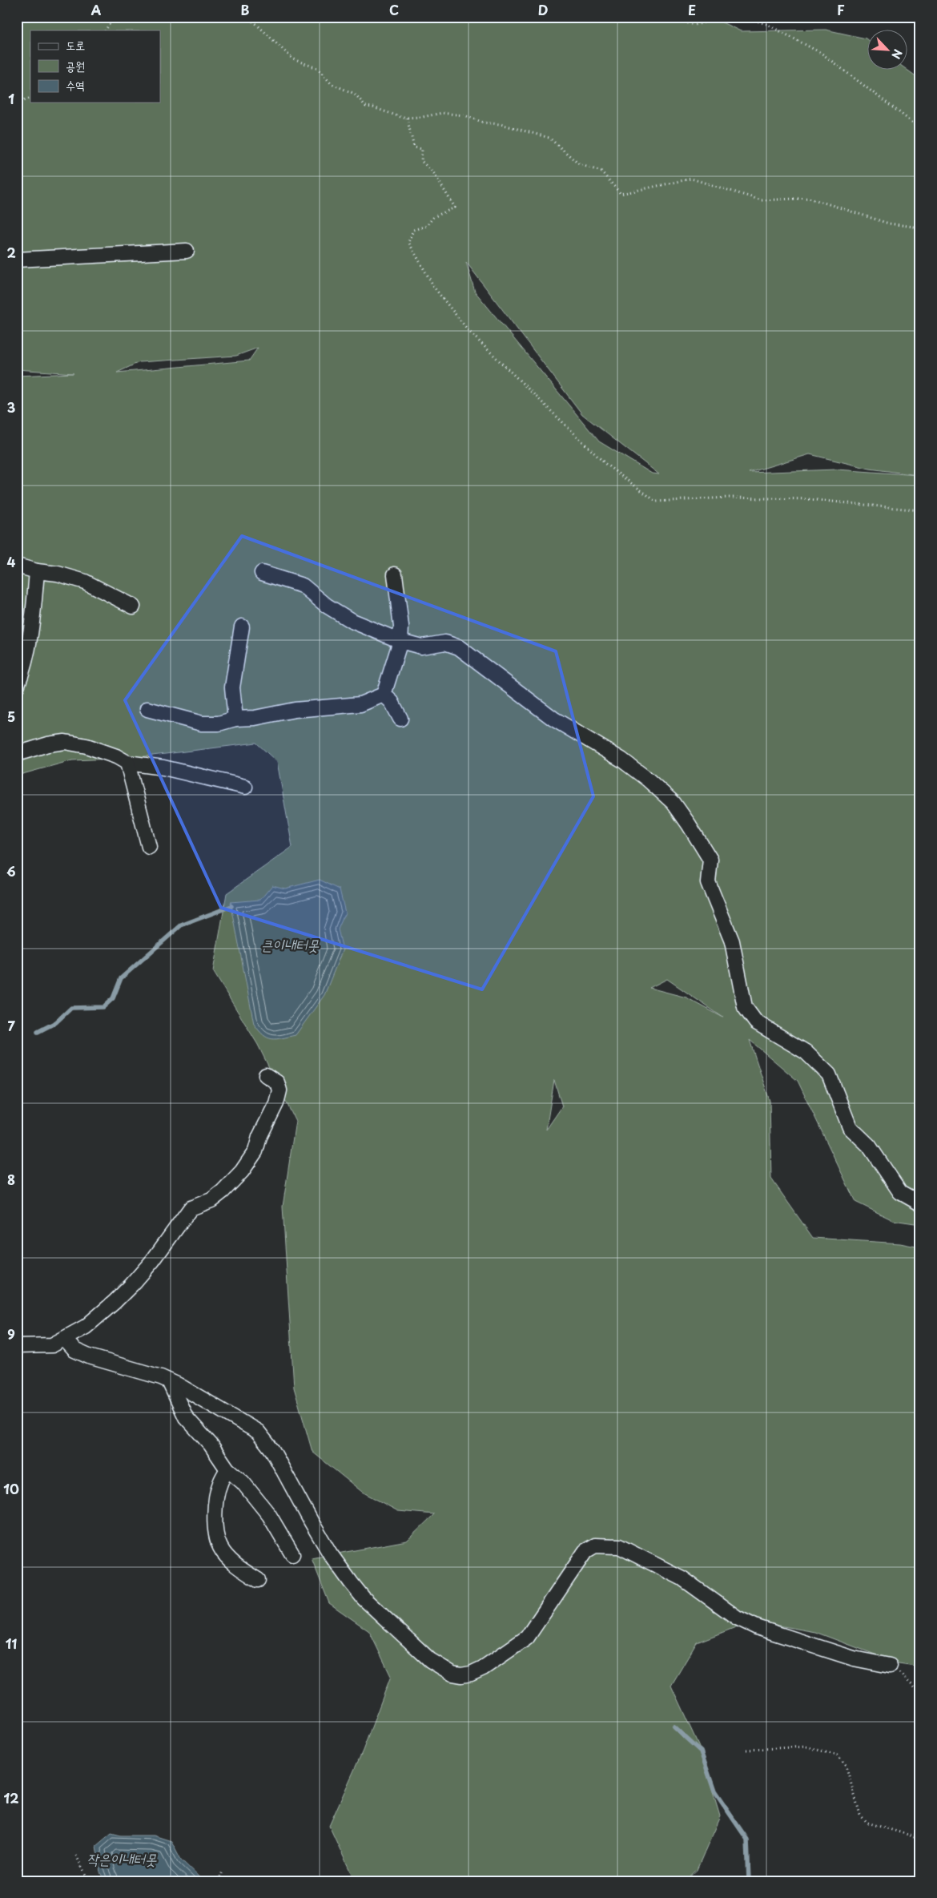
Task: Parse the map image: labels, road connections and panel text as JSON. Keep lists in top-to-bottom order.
{
  "water": ["큰이내터못", "작은이내터못"],
  "legend": ["도로", "공원", "수역"],
  "north": "bottom right",
  "grid": {
    "columns": [
      "A",
      "B",
      "C",
      "D",
      "E",
      "F"
    ],
    "rows": [
      "1",
      "2",
      "3",
      "4",
      "5",
      "6",
      "7",
      "8",
      "9",
      "10",
      "11",
      "12"
    ]
  }
}
